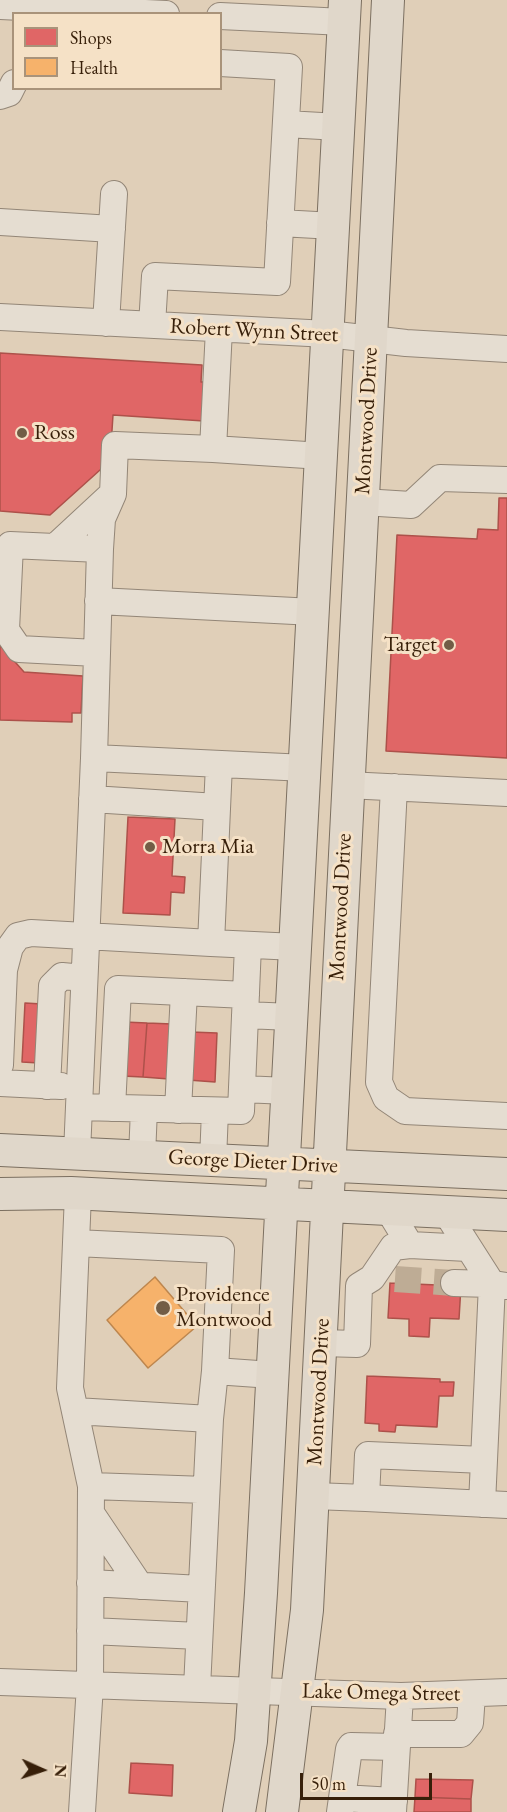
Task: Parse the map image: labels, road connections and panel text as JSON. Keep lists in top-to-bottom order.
{
  "streets": {
    "main road": ["Montwood Drive", "George Dieter Drive"],
    "street": ["Robert Wynn Street", "Lake Omega Street"]
  },
  "crossings": [
    ["Robert Wynn Street", "Montwood Drive"],
    ["Montwood Drive", "George Dieter Drive"],
    ["Montwood Drive", "Lake Omega Street"]
  ],
  "places": [
    "Ross",
    "Target",
    "Morra Mia",
    "Providence Montwood"
  ],
  "legend": ["Shops", "Health"],
  "scale_bar": "50 m",
  "north": "right"
}
